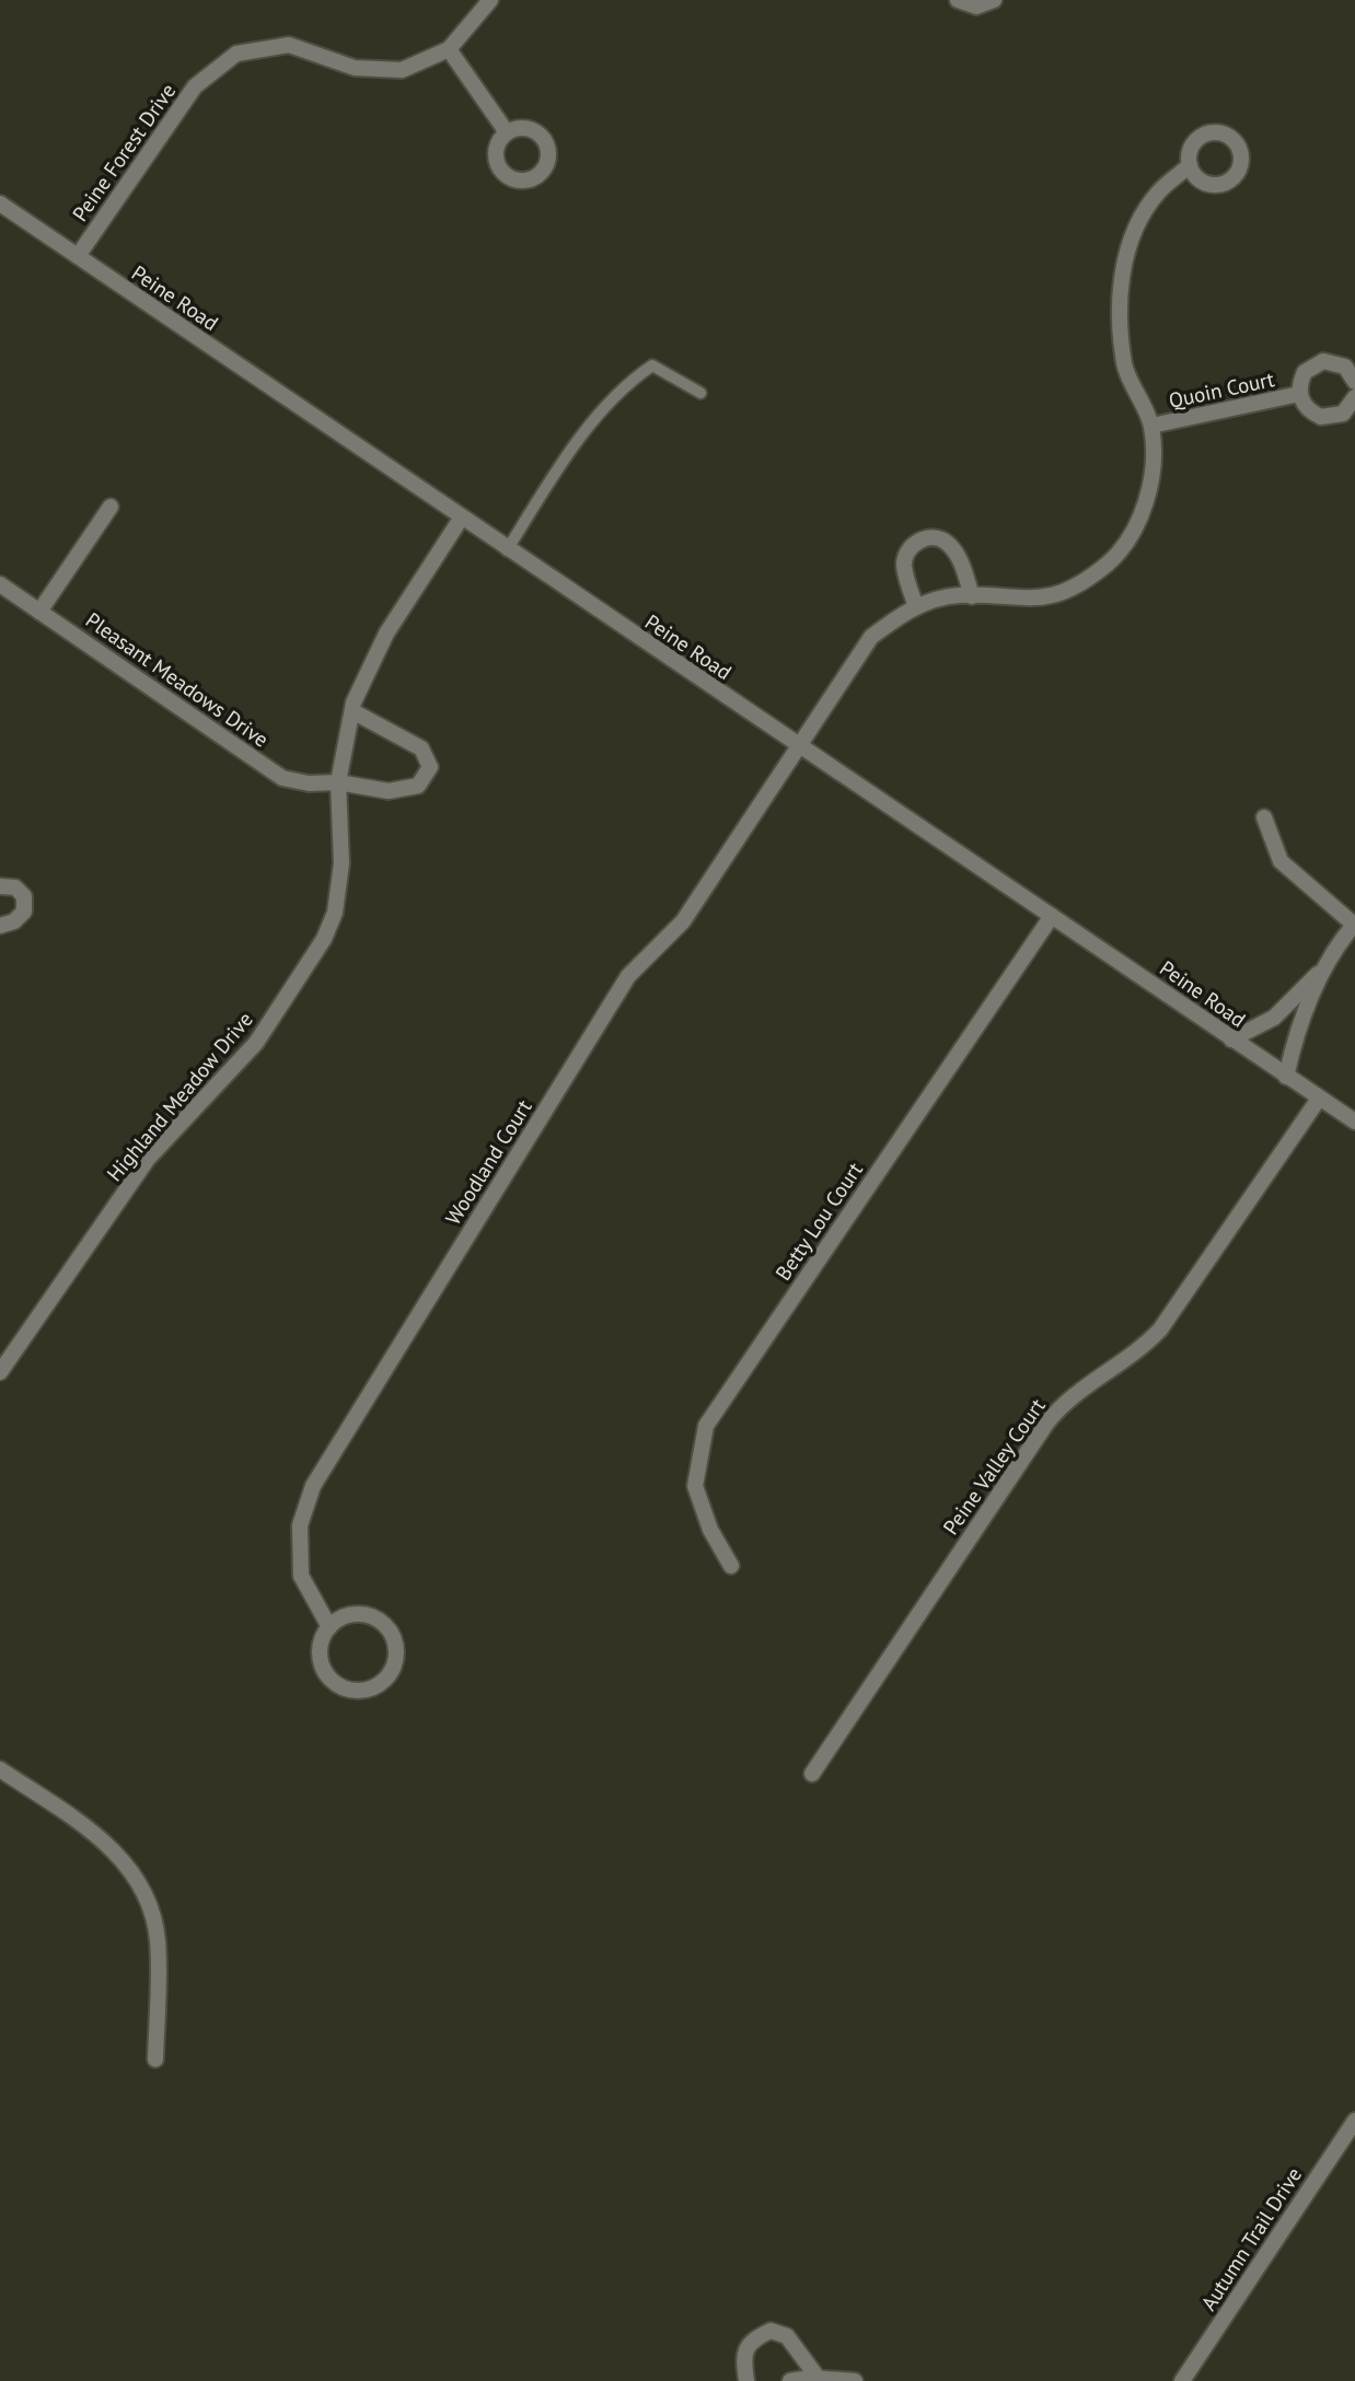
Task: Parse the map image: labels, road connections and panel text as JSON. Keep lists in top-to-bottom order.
{
  "streets": {
    "street": [
      "Peine Forest Drive",
      "Peine Road",
      "Quoin Court",
      "Pleasant Meadows Drive",
      "Highland Meadow Drive",
      "Woodland Court",
      "Betty Lou Court",
      "Peine Valley Court",
      "Autumn Trail Drive"
    ]
  },
  "crossings": [
    ["Peine Forest Drive", "Peine Road"],
    ["Peine Road", "Highland Meadow Drive"],
    ["Peine Road", "Woodland Court"],
    ["Peine Road", "Betty Lou Court"],
    ["Peine Road", "Peine Valley Court"],
    ["Pleasant Meadows Drive", "Highland Meadow Drive"]
  ]
}
